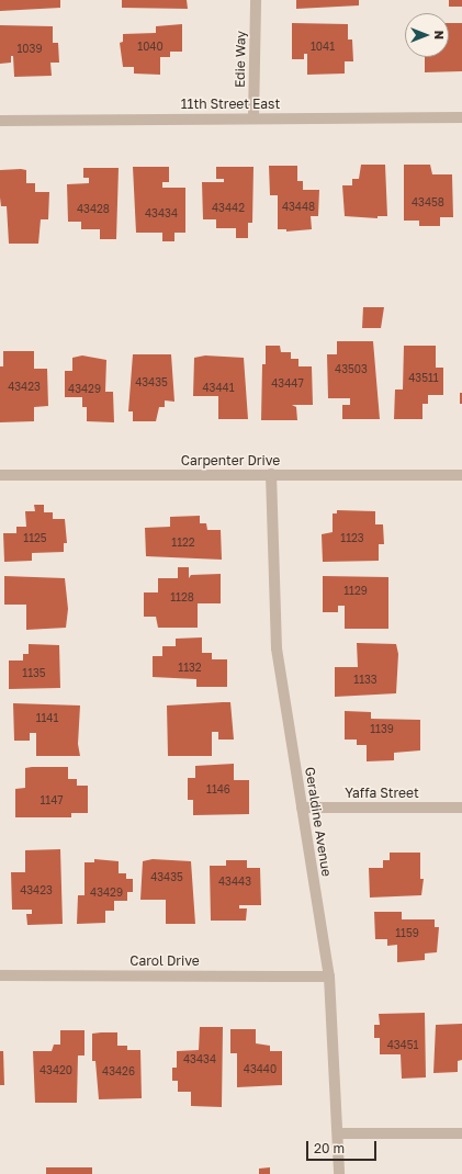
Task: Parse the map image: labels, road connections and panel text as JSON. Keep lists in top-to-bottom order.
{
  "streets": {
    "street": [
      "Edie Way",
      "11th Street East",
      "Carpenter Drive",
      "Yaffa Street",
      "Geraldine Avenue",
      "Carol Drive"
    ]
  },
  "crossings": [
    ["Edie Way", "11th Street East"],
    ["Carpenter Drive", "Geraldine Avenue"],
    ["Yaffa Street", "Geraldine Avenue"],
    ["Geraldine Avenue", "Carol Drive"]
  ],
  "house_numbers": [
    "1040",
    "1041",
    "1039",
    "43458",
    "43448",
    "43442",
    "43428",
    "43434",
    "43503",
    "43511",
    "43435",
    "43447",
    "43423",
    "43441",
    "43429",
    "1125",
    "1123",
    "1122",
    "1129",
    "1128",
    "1132",
    "1135",
    "1133",
    "1141",
    "1139",
    "1146",
    "1147",
    "43435",
    "43443",
    "43423",
    "43429",
    "1159",
    "43451",
    "43434",
    "43440",
    "43420",
    "43426"
  ],
  "scale_bar": "20 m",
  "north": "right"
}
